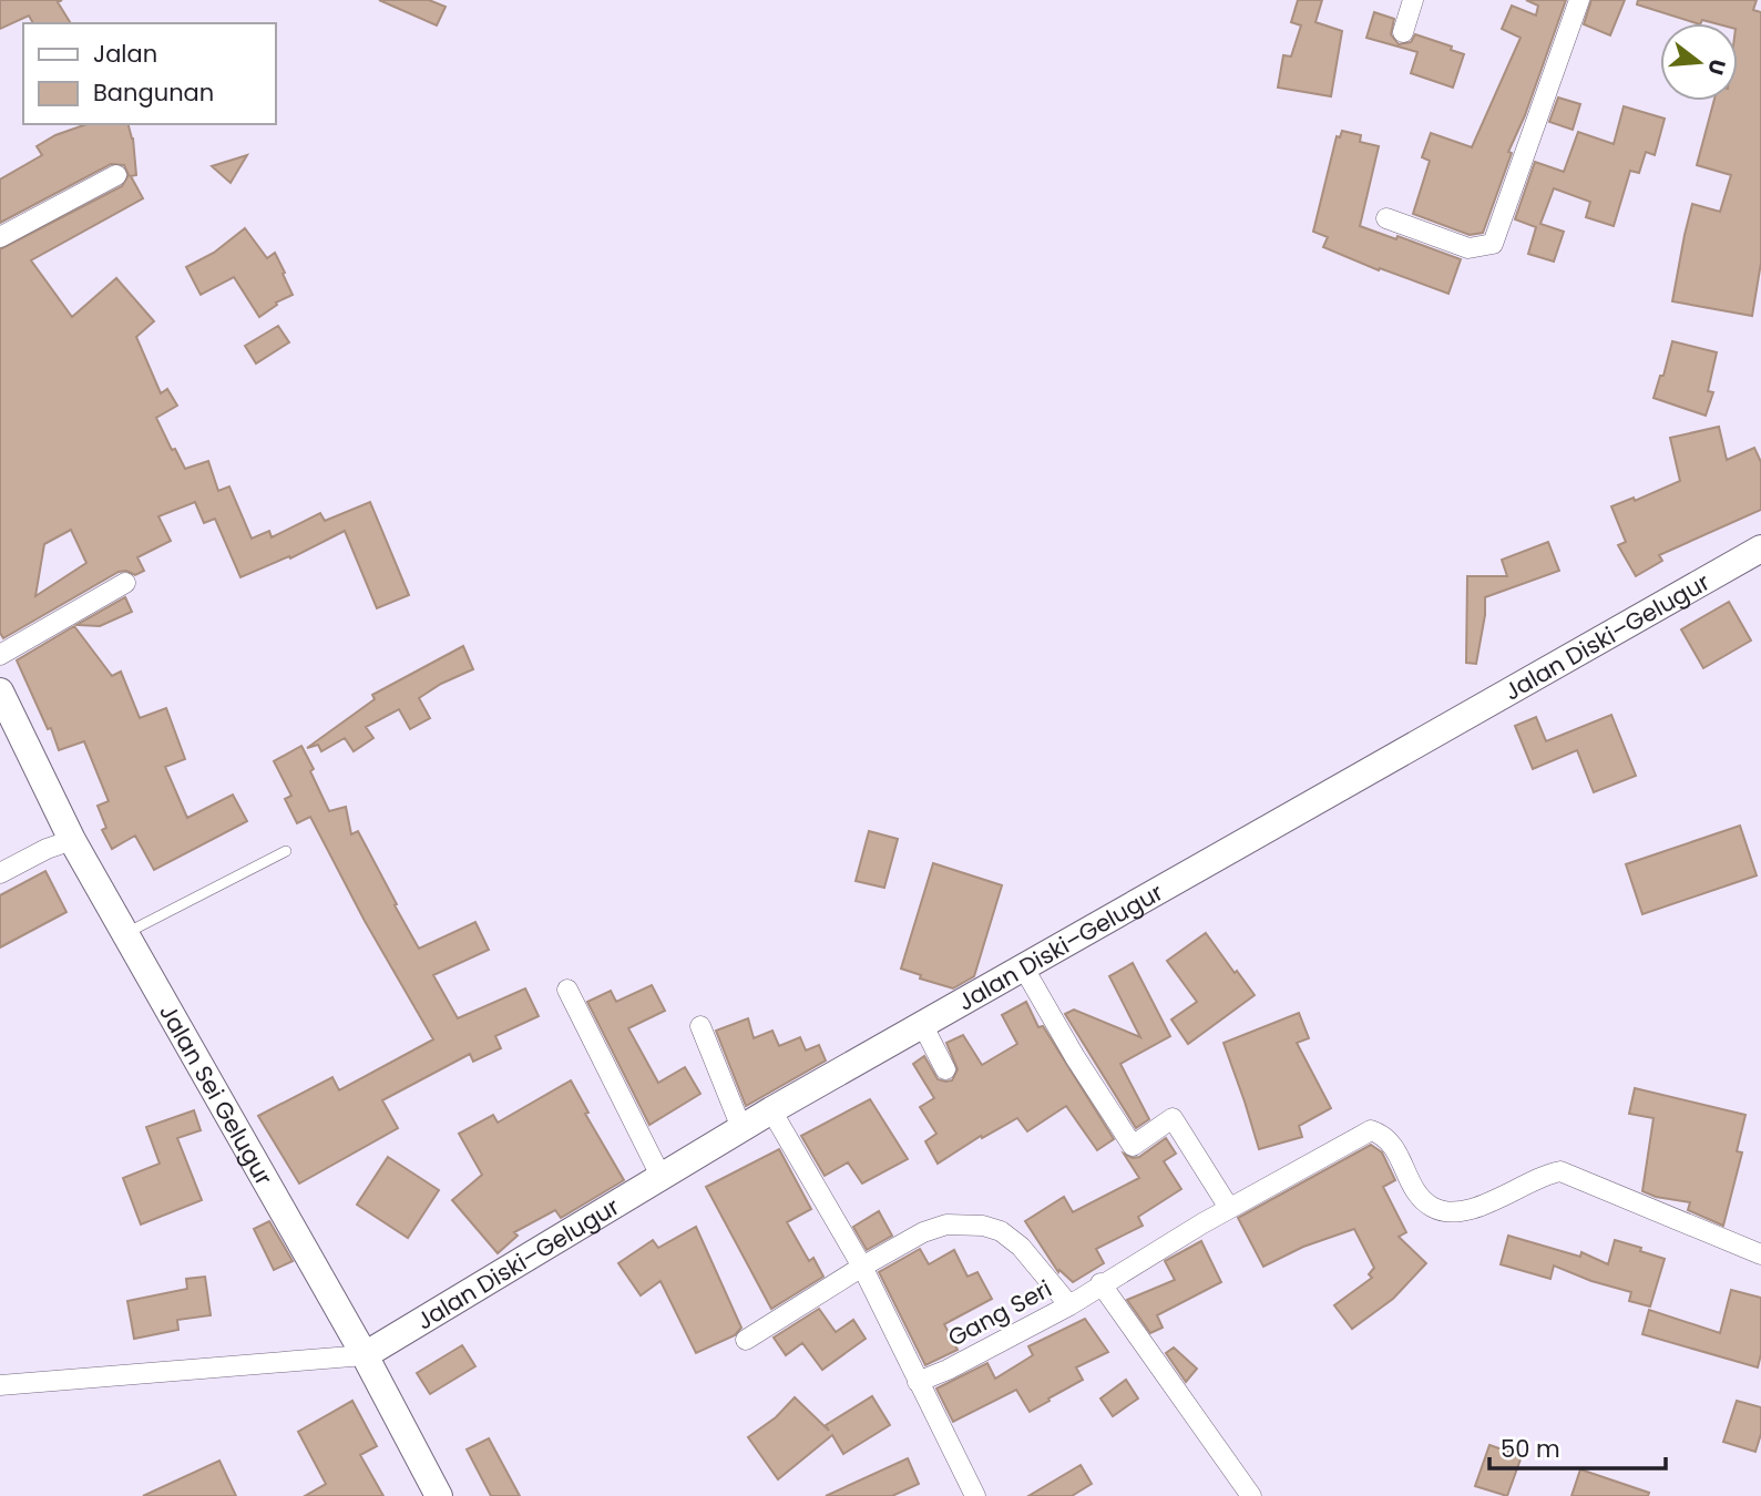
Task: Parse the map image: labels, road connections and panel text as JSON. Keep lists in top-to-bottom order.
{
  "streets": {
    "main road": ["Jalan Diski–Gelugur", "Jalan Sei Gelugur"],
    "street": ["Gang Seri"]
  },
  "crossings": [
    ["Jalan Diski–Gelugur", "Jalan Sei Gelugur"]
  ],
  "legend": ["Jalan", "Bangunan"],
  "scale_bar": "50 m",
  "north": "right"
}
